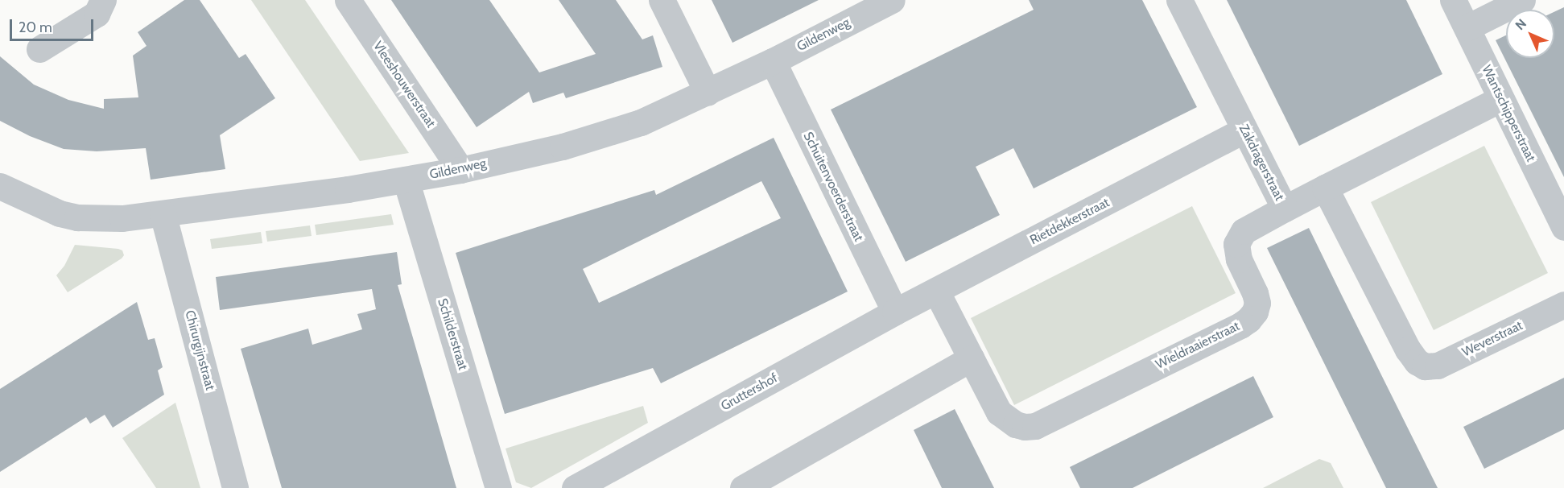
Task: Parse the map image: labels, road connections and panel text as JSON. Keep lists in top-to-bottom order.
{
  "streets": {
    "street": [
      "Gildenweg",
      "Vleeshouwerstraat",
      "Wantschipperstraat",
      "Zakdragerstraat",
      "Schuitenvoerderstraat",
      "Rietdekkerstraat",
      "Schilderstraat",
      "Weverstraat",
      "Wieldraaierstraat",
      "Chirurgijnstraat",
      "Gruttershof"
    ]
  },
  "crossings": [
    ["Gildenweg", "Vleeshouwerstraat"],
    ["Gildenweg", "Schuitenvoerderstraat"],
    ["Gildenweg", "Schilderstraat"],
    ["Gildenweg", "Chirurgijnstraat"],
    ["Wantschipperstraat", "Zakdragerstraat"],
    ["Zakdragerstraat", "Rietdekkerstraat"],
    ["Zakdragerstraat", "Weverstraat"],
    ["Zakdragerstraat", "Wieldraaierstraat"],
    ["Schuitenvoerderstraat", "Rietdekkerstraat"],
    ["Schuitenvoerderstraat", "Gruttershof"],
    ["Rietdekkerstraat", "Gruttershof"]
  ],
  "scale_bar": "20 m",
  "north": "top left"
}
